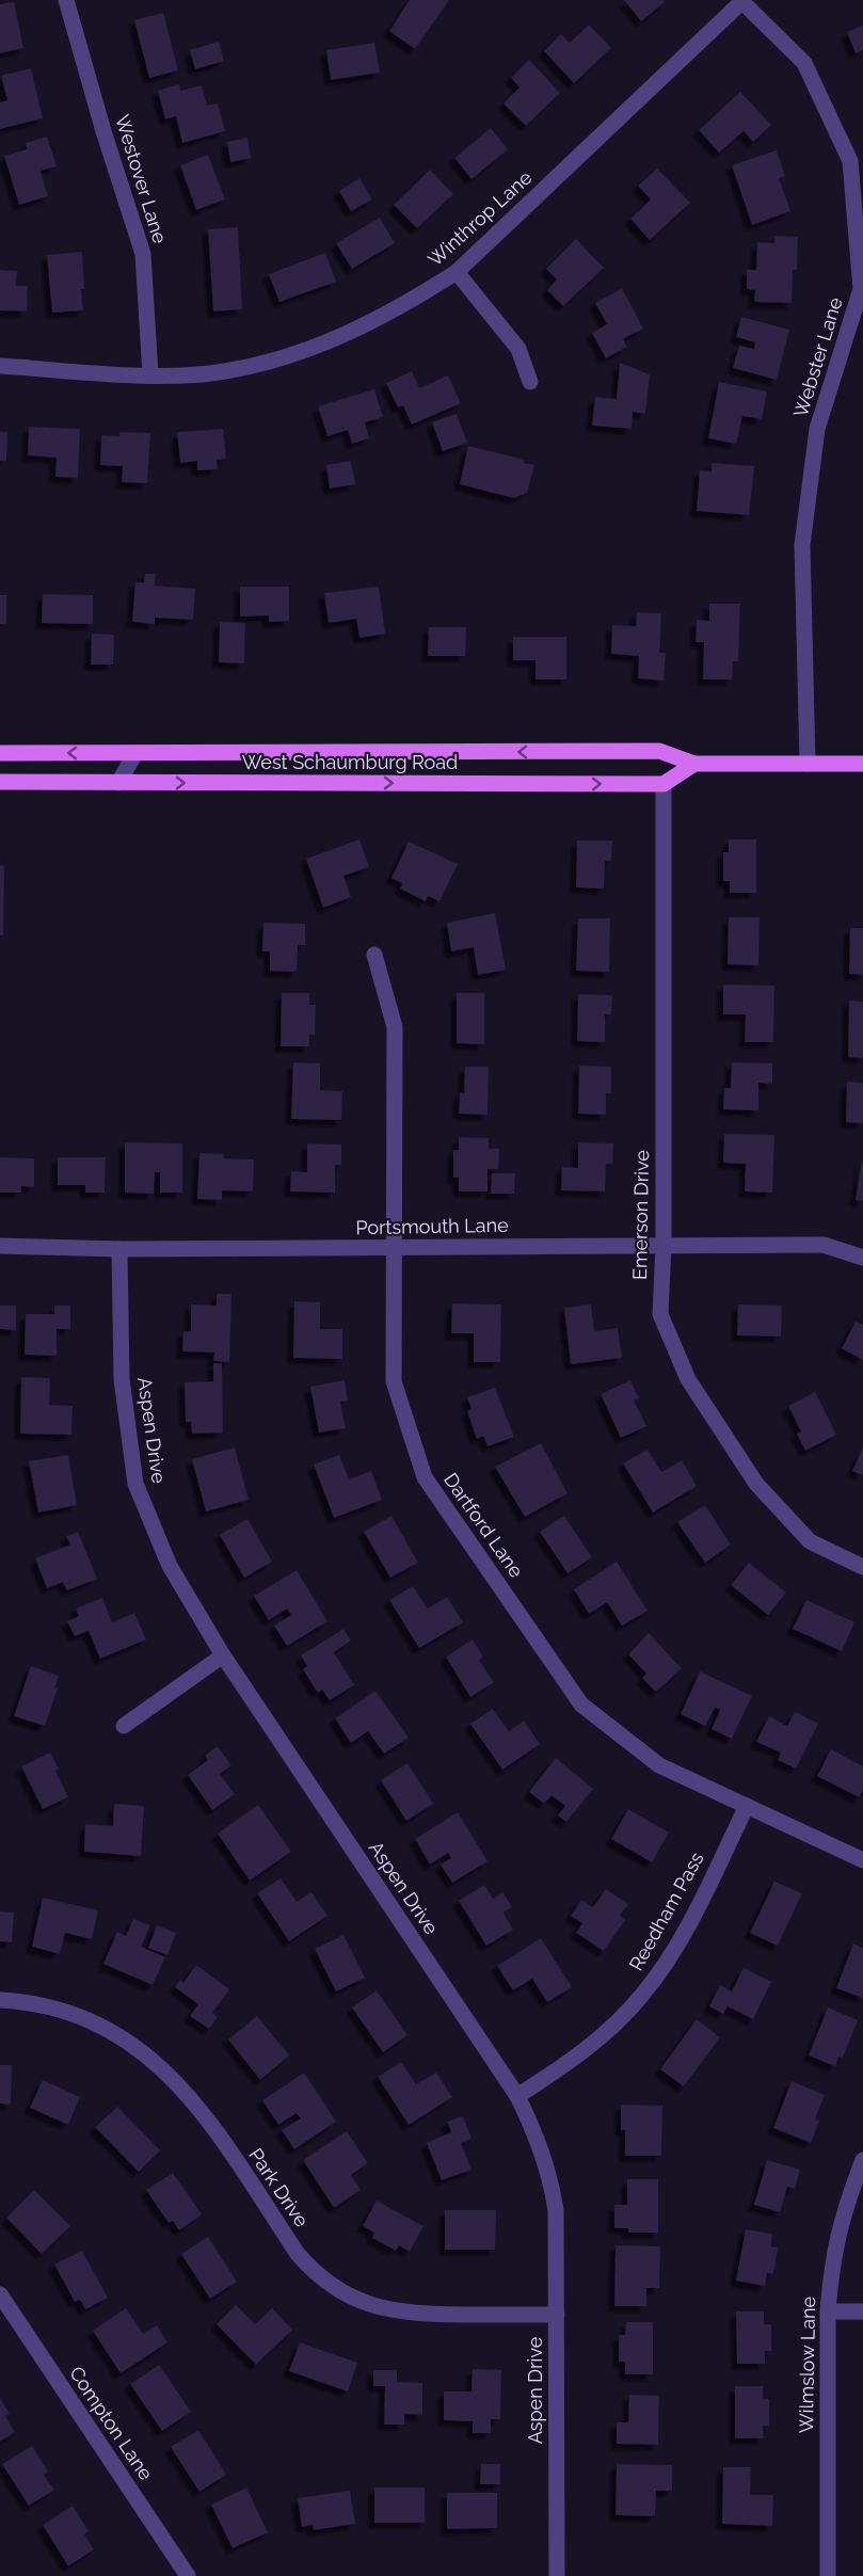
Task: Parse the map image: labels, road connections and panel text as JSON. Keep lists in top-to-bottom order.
{
  "streets": {
    "main road": ["West Schaumburg Road"],
    "street": [
      "Westover Lane",
      "Winthrop Lane",
      "Webster Lane",
      "Emerson Drive",
      "Portsmouth Lane",
      "Aspen Drive",
      "Dartford Lane",
      "Reedham Pass",
      "Park Drive",
      "Wilmslow Lane",
      "Compton Lane"
    ]
  },
  "crossings": [
    ["Westover Lane", "Winthrop Lane"],
    ["Winthrop Lane", "Webster Lane"],
    ["Webster Lane", "West Schaumburg Road"],
    ["West Schaumburg Road", "Emerson Drive"],
    ["Emerson Drive", "Portsmouth Lane"],
    ["Portsmouth Lane", "Aspen Drive"],
    ["Portsmouth Lane", "Dartford Lane"],
    ["Aspen Drive", "Reedham Pass"],
    ["Aspen Drive", "Park Drive"],
    ["Dartford Lane", "Reedham Pass"]
  ]
}
